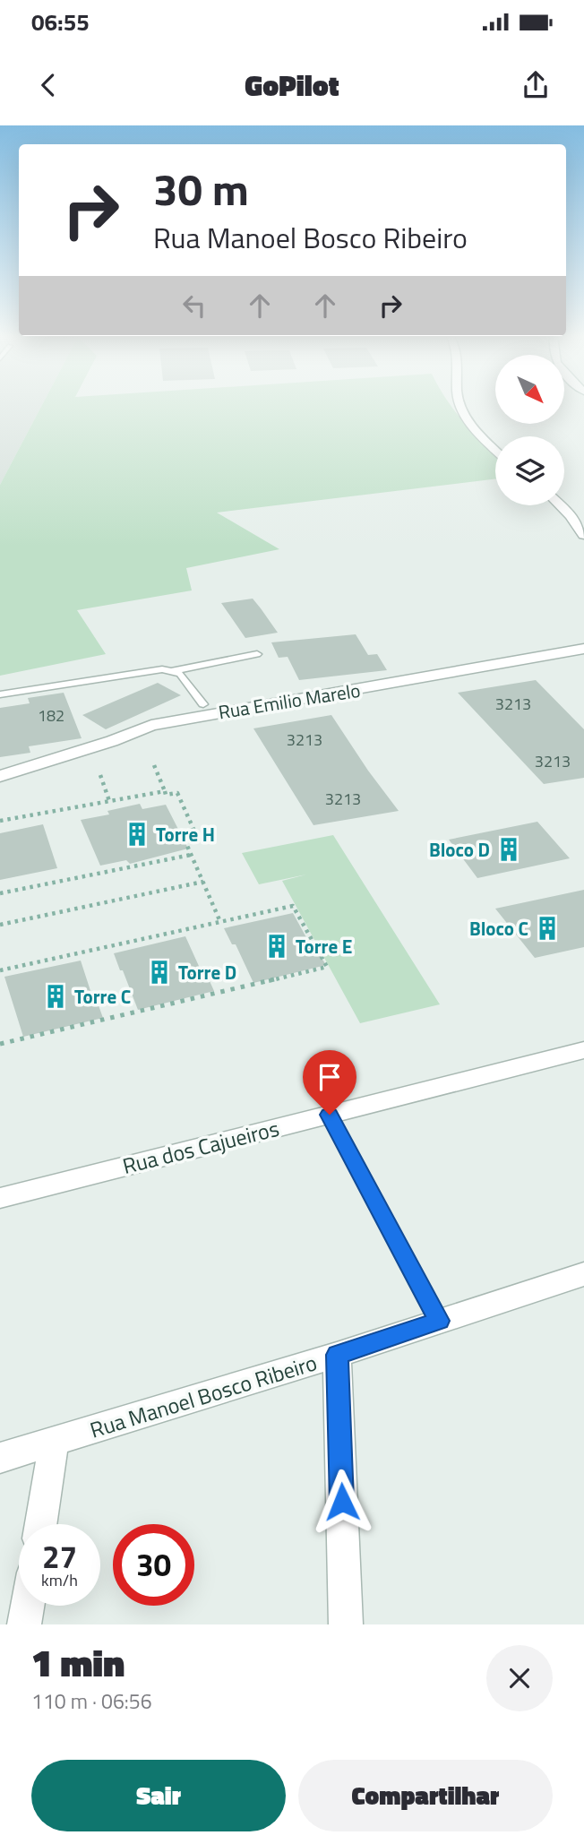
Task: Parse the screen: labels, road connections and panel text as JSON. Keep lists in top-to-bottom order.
{
  "streets": {
    "street": ["Rua Emilio Marelo", "Rua dos Cajueiros", "Rua Manoel Bosco Ribeiro"]
  },
  "places": {
    "building": [
      "Torre H",
      "Bloco D",
      "Bloco C",
      "Torre E",
      "Torre D",
      "Torre C"
    ]
  },
  "house_numbers": [
    "3213",
    "182",
    "3213",
    "3213",
    "3213"
  ],
  "north": "bottom right",
  "page": {
    "status": "06:55",
    "header": "GoPilot",
    "turn": ["30 m", "Rua Manoel Bosco Ribeiro"],
    "speed": "27 km/h",
    "limit": "30",
    "heading": ["1 min", "110 m · 06:56"],
    "buttons": ["Sair", "Compartilhar"]
  }
}
